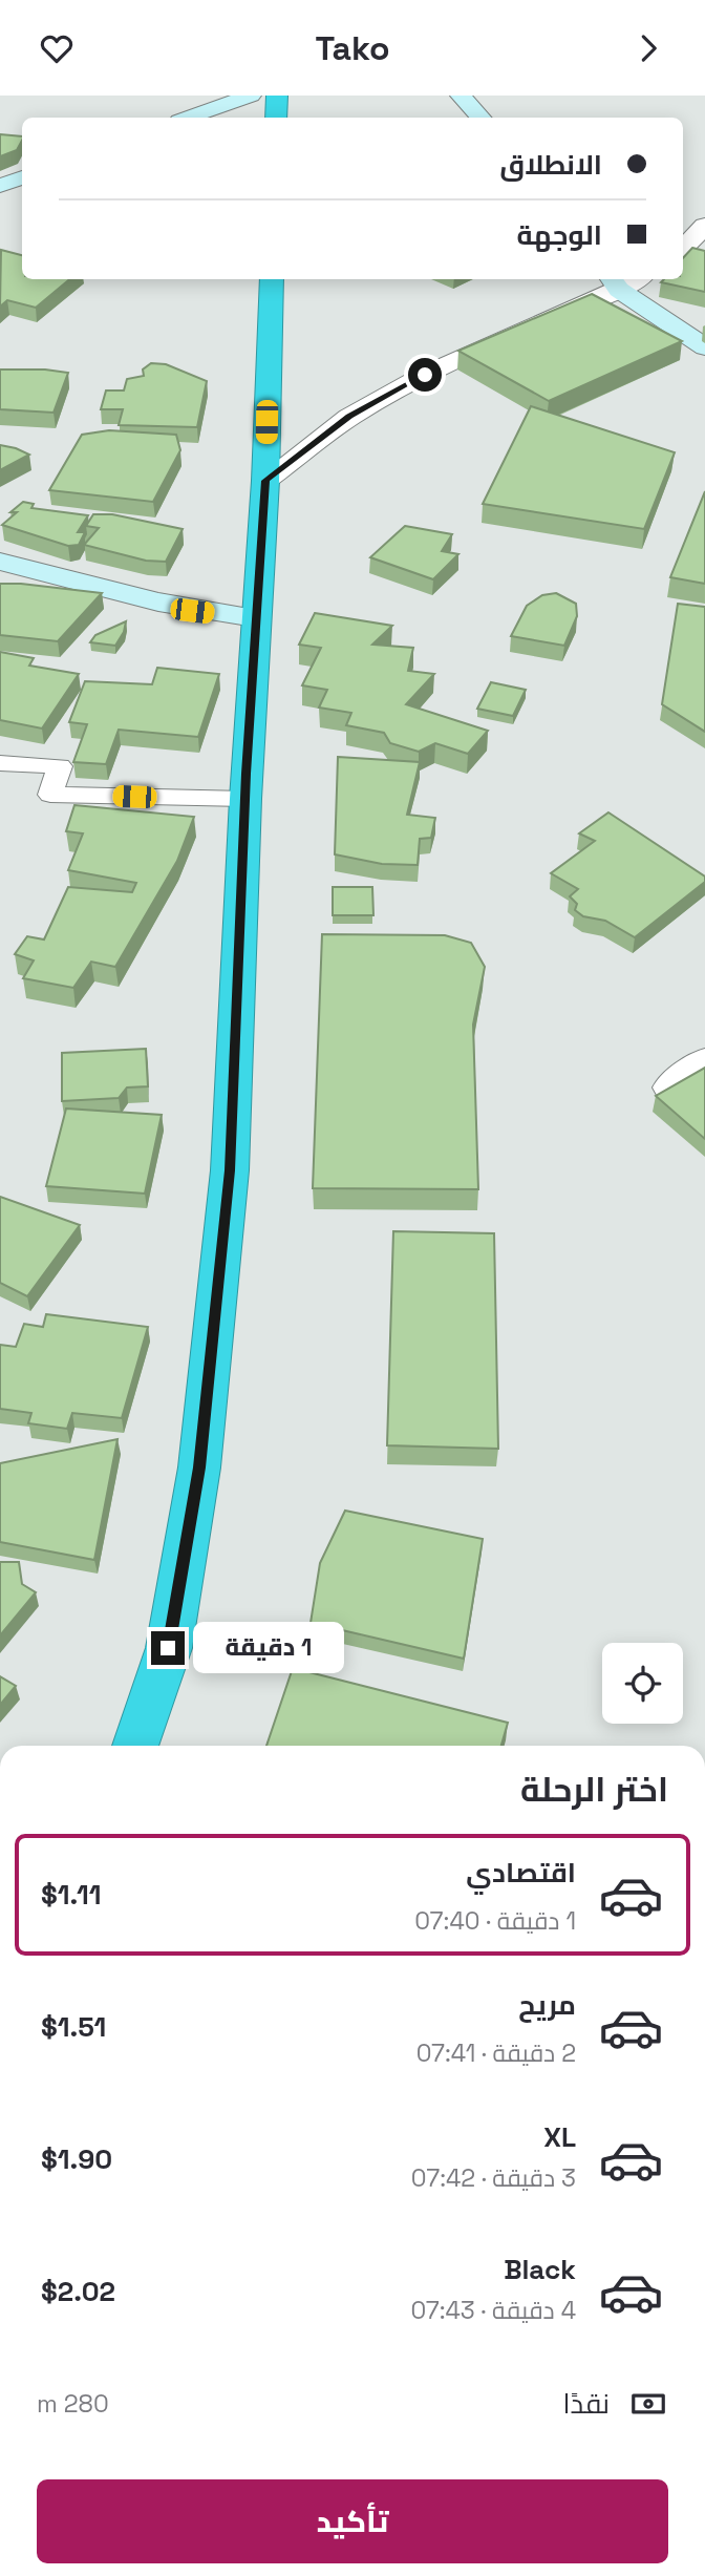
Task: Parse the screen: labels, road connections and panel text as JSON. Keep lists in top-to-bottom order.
{
  "page": {
    "header": "Tako",
    "banner": ["الانطلاق", "الوجهة"],
    "bubble": "1 دقيقة",
    "heading": "اختر الرحلة",
    "list": [
      {
        "name": "اقتصادي",
        "note": "1 دقيقة · 07:40",
        "value": "$1.11"
      },
      {
        "name": "مريح",
        "note": "2 دقيقة · 07:41",
        "value": "$1.51"
      },
      {
        "name": "XL",
        "note": "3 دقيقة · 07:42",
        "value": "$1.90"
      },
      {
        "name": "Black",
        "note": "4 دقيقة · 07:43",
        "value": "$2.02"
      }
    ],
    "pay": ["نقدًا", "280 m"],
    "buttons": "تأكيد"
  }
}
